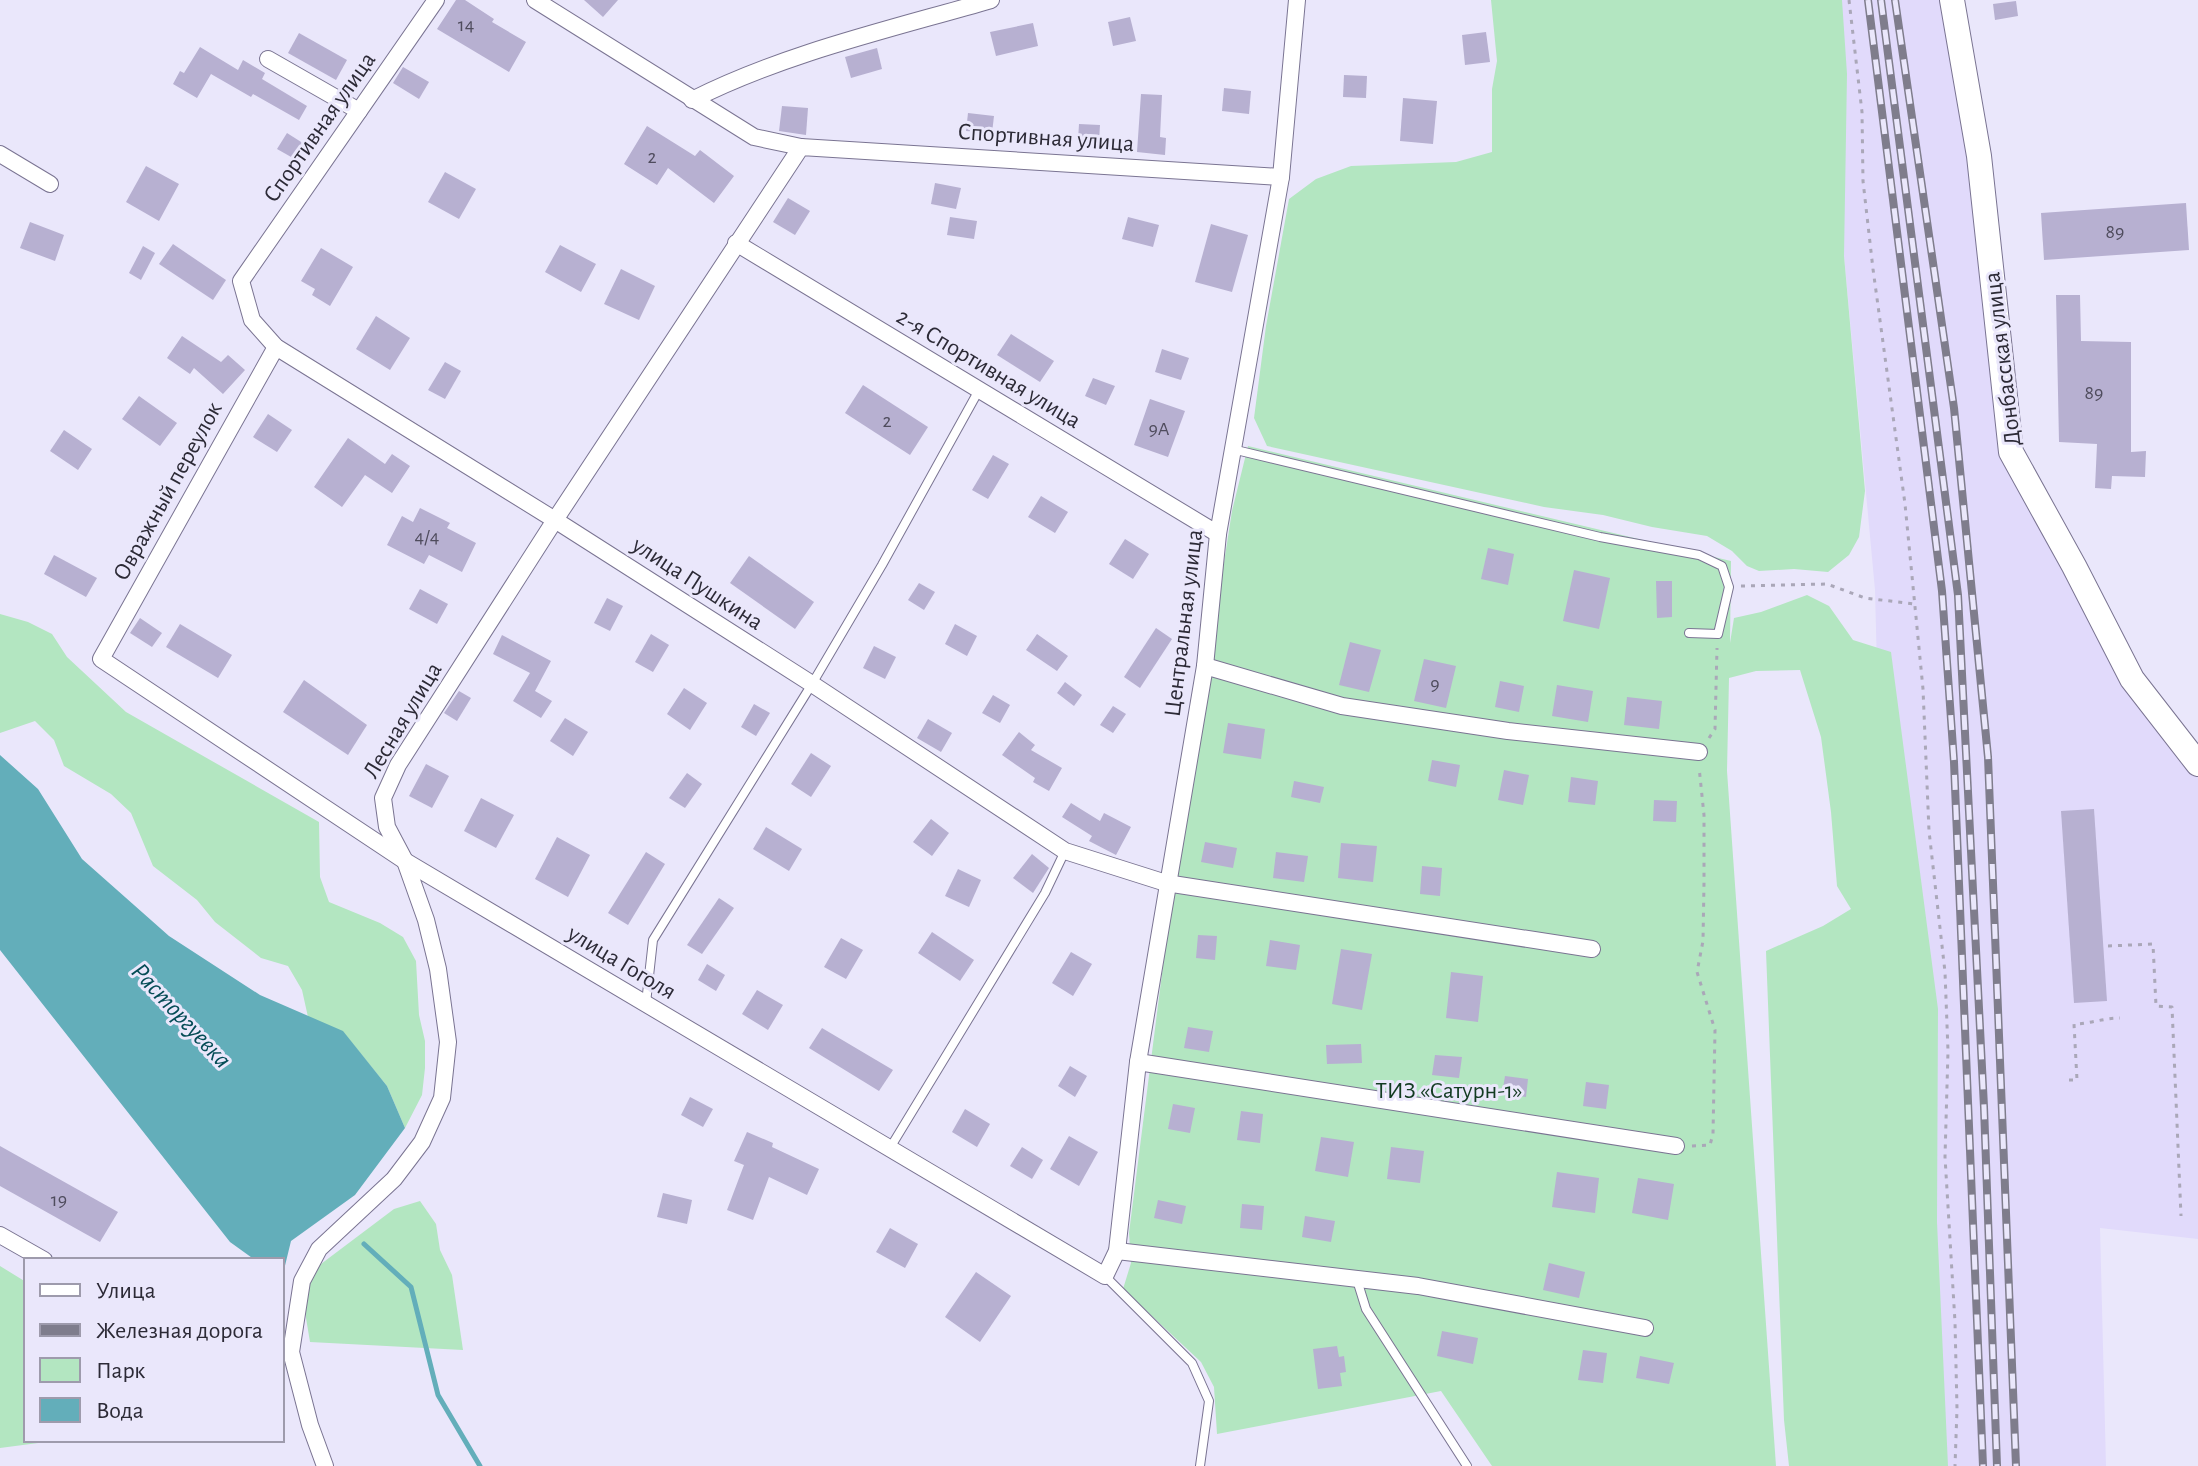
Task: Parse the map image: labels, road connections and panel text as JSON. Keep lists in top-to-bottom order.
{
  "streets": {
    "street": [
      "Спортивная улица",
      "Донбасская улица",
      "2-я Спортивная улица",
      "Овражный переулок",
      "улица Пушкина",
      "Центральная улица",
      "Лесная улица",
      "улица Гоголя"
    ]
  },
  "crossings": [
    ["Спортивная улица", "улица Пушкина"],
    ["Спортивная улица", "Центральная улица"],
    ["Спортивная улица", "Лесная улица"],
    ["2-я Спортивная улица", "Центральная улица"],
    ["2-я Спортивная улица", "Лесная улица"],
    ["Овражный переулок", "улица Пушкина"],
    ["Овражный переулок", "улица Гоголя"],
    ["улица Пушкина", "Центральная улица"],
    ["улица Пушкина", "Лесная улица"],
    ["Лесная улица", "улица Гоголя"]
  ],
  "water": ["Расторгуевка"],
  "parks": ["ТИЗ «Сатурн-1»"],
  "house_numbers": [
    "14",
    "2",
    "89",
    "89",
    "2",
    "9А",
    "4/4",
    "9",
    "19"
  ],
  "legend": [
    "Улица",
    "Железная дорога",
    "Парк",
    "Вода"
  ]
}
